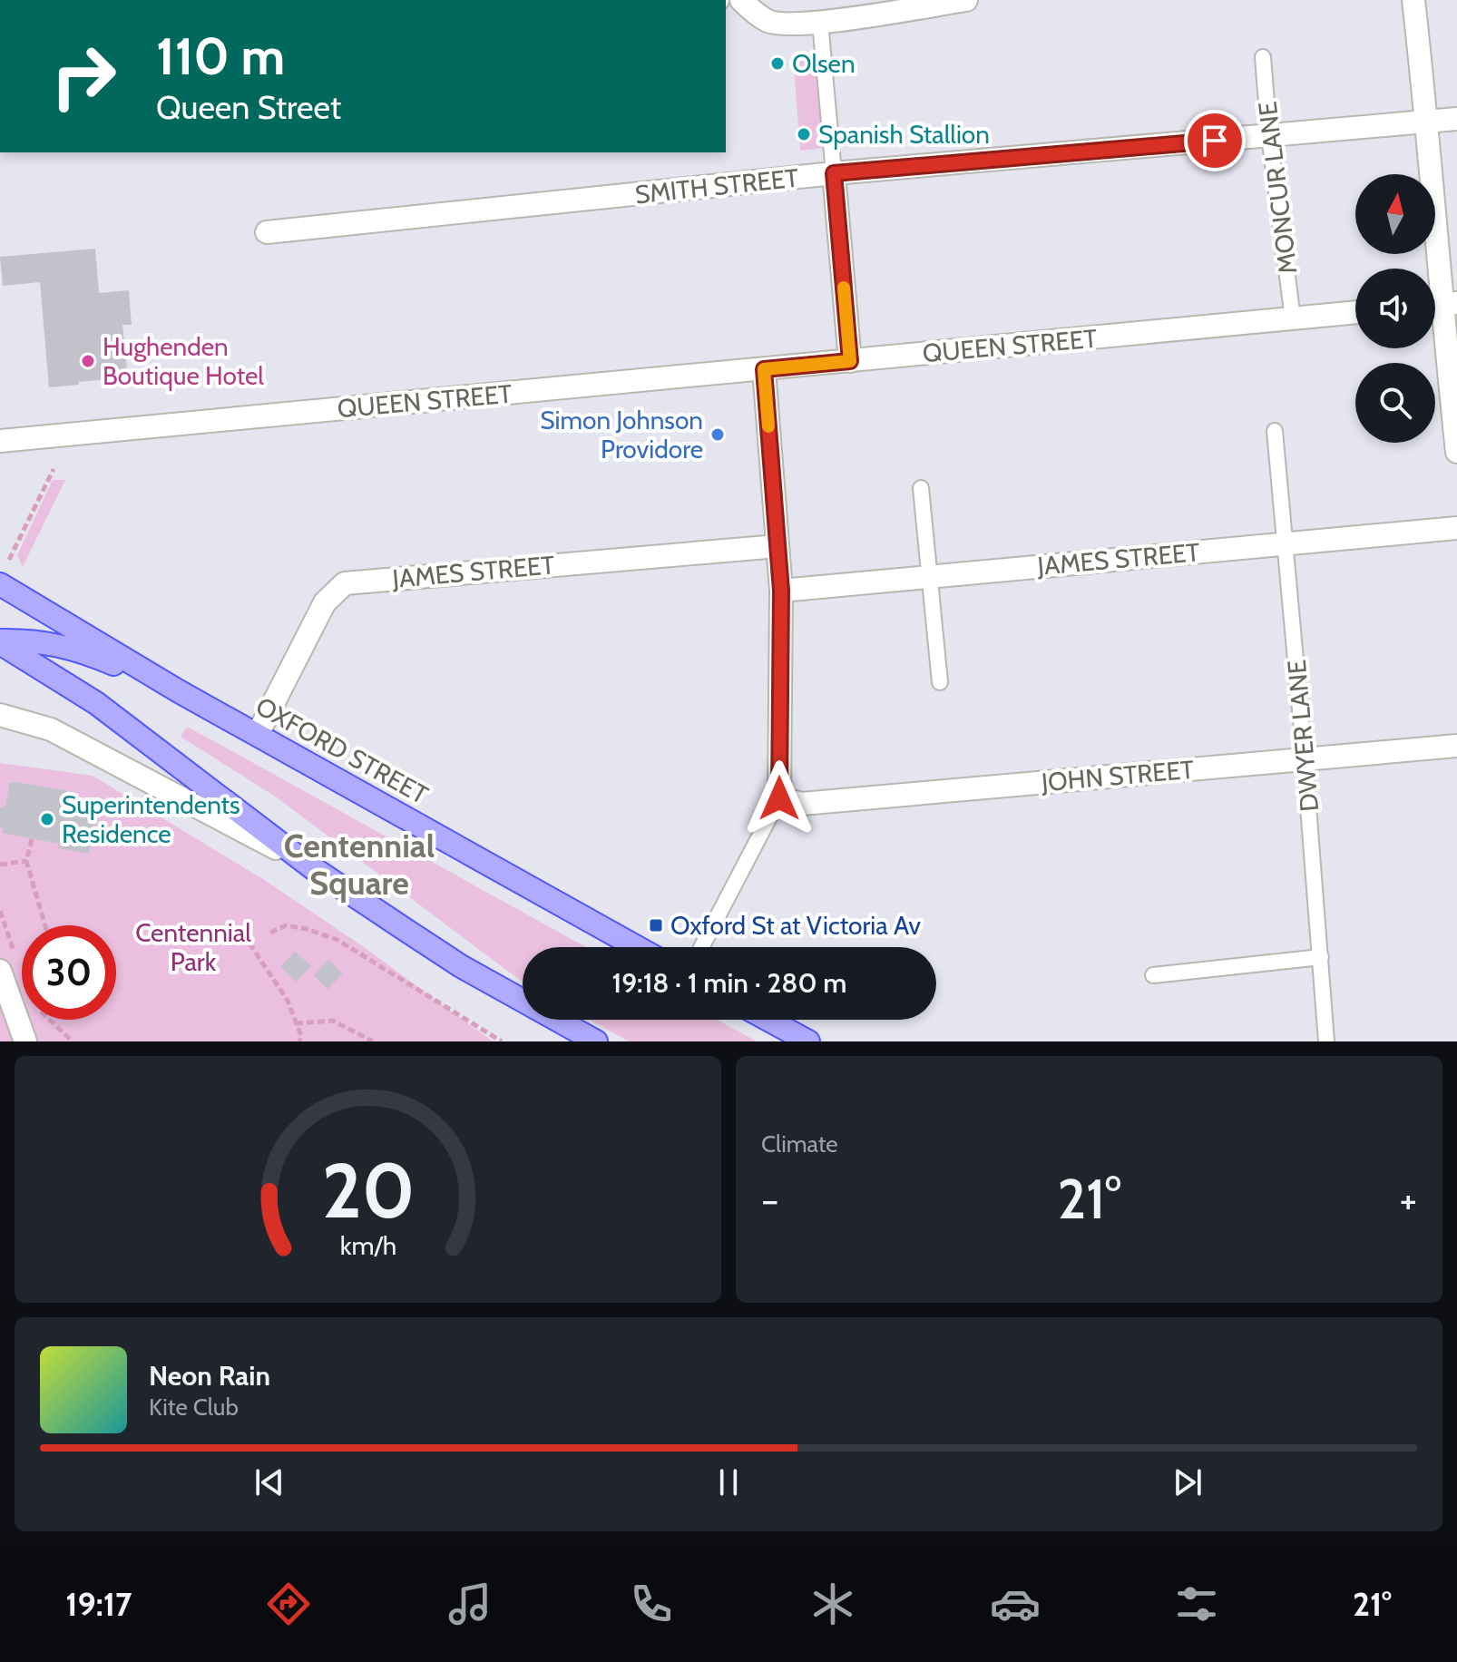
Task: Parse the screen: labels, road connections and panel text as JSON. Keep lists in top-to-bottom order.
{
  "streets": {
    "main road": ["OXFORD STREET"],
    "street": [
      "SMITH STREET",
      "QUEEN STREET",
      "JAMES STREET",
      "JOHN STREET"
    ],
    "lane": ["MONCUR LANE", "DWYER LANE"]
  },
  "crossings": [
    ["SMITH STREET", "MONCUR LANE"],
    ["MONCUR LANE", "QUEEN STREET"],
    ["JAMES STREET", "DWYER LANE"],
    ["JAMES STREET", "OXFORD STREET"],
    ["DWYER LANE", "JOHN STREET"]
  ],
  "districts": ["Centennial Square"],
  "parks": ["Centennial Park"],
  "places": {
    "other": [
      "Olsen",
      "Spanish Stallion",
      "Hughenden Boutique Hotel",
      "Simon Johnson Providore",
      "Superintendents Residence"
    ],
    "transit": ["Oxford St at Victoria Av"]
  },
  "north": "top",
  "page": {
    "turn": ["110 m", "Queen Street"],
    "limit": "30",
    "trip": "19:18 · 1 min · 280 m",
    "tile": "Climate",
    "heat": ["−", "21°", "+"],
    "song": ["Neon Rain", "Kite Club"],
    "tabs": ["19:17", "21°"],
    "gauge": ["20", "km/h"]
  }
}
